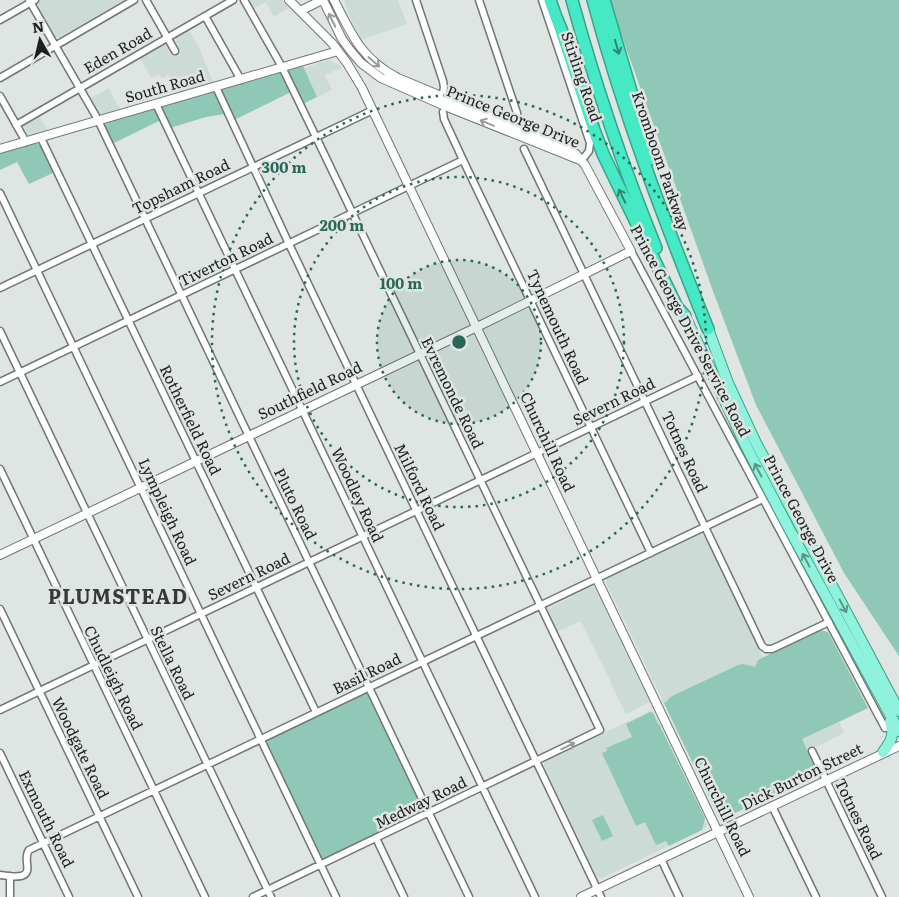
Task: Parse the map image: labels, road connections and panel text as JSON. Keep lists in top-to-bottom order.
{
  "streets": {
    "highway": ["Kromboom Parkway"],
    "main road": ["Prince George Drive"],
    "street": [
      "Eden Road",
      "Stirling Road",
      "South Road",
      "Topsham Road",
      "Tiverton Road",
      "Tynemouth Road",
      "Prince George Drive Service Road",
      "Southfield Road",
      "Evremonde Road",
      "Severn Road",
      "Rotherfield Road",
      "Churchill Road",
      "Totnes Road",
      "Milford Road",
      "Woodley Road",
      "Pluto Road",
      "Lympleigh Road",
      "Stella Road",
      "Basil Road",
      "Chudleigh Road",
      "Woodgate Road",
      "Dick Burton Street",
      "Medway Road",
      "Exmouth Road"
    ]
  },
  "crossings": [
    ["Eden Road", "Pluto Road"],
    ["Stirling Road", "Prince George Drive"],
    ["Stirling Road", "Prince George Drive Service Road"],
    ["South Road", "Evremonde Road"],
    ["South Road", "Rotherfield Road"],
    ["South Road", "Churchill Road"],
    ["South Road", "Milford Road"],
    ["South Road", "Woodley Road"],
    ["South Road", "Pluto Road"],
    ["Prince George Drive", "Kromboom Parkway"],
    ["Prince George Drive", "Prince George Drive Service Road"],
    ["Topsham Road", "Evremonde Road"],
    ["Topsham Road", "Rotherfield Road"],
    ["Topsham Road", "Churchill Road"],
    ["Topsham Road", "Milford Road"],
    ["Topsham Road", "Woodley Road"],
    ["Topsham Road", "Pluto Road"],
    ["Topsham Road", "Lympleigh Road"],
    ["Tiverton Road", "Tynemouth Road"],
    ["Tiverton Road", "Evremonde Road"],
    ["Tiverton Road", "Rotherfield Road"],
    ["Tiverton Road", "Churchill Road"],
    ["Tiverton Road", "Milford Road"],
    ["Tiverton Road", "Woodley Road"],
    ["Tiverton Road", "Pluto Road"],
    ["Tiverton Road", "Lympleigh Road"],
    ["Tiverton Road", "Stella Road"],
    ["Tynemouth Road", "Southfield Road"],
    ["Tynemouth Road", "Severn Road"],
    ["Tynemouth Road", "Basil Road"],
    ["Prince George Drive Service Road", "Southfield Road"],
    ["Prince George Drive Service Road", "Severn Road"],
    ["Prince George Drive Service Road", "Totnes Road"],
    ["Prince George Drive Service Road", "Basil Road"],
    ["Southfield Road", "Evremonde Road"],
    ["Southfield Road", "Rotherfield Road"],
    ["Southfield Road", "Churchill Road"],
    ["Southfield Road", "Totnes Road"],
    ["Southfield Road", "Milford Road"],
    ["Southfield Road", "Woodley Road"],
    ["Southfield Road", "Pluto Road"],
    ["Southfield Road", "Lympleigh Road"],
    ["Southfield Road", "Stella Road"],
    ["Southfield Road", "Chudleigh Road"],
    ["Evremonde Road", "Severn Road"],
    ["Evremonde Road", "Basil Road"],
    ["Evremonde Road", "Medway Road"],
    ["Severn Road", "Rotherfield Road"],
    ["Severn Road", "Churchill Road"],
    ["Severn Road", "Totnes Road"],
    ["Severn Road", "Milford Road"],
    ["Severn Road", "Woodley Road"],
    ["Severn Road", "Pluto Road"],
    ["Severn Road", "Lympleigh Road"],
    ["Severn Road", "Stella Road"],
    ["Severn Road", "Chudleigh Road"],
    ["Severn Road", "Woodgate Road"],
    ["Rotherfield Road", "Basil Road"],
    ["Churchill Road", "Basil Road"],
    ["Churchill Road", "Dick Burton Street"],
    ["Totnes Road", "Basil Road"],
    ["Totnes Road", "Dick Burton Street"],
    ["Milford Road", "Basil Road"],
    ["Milford Road", "Dick Burton Street"],
    ["Milford Road", "Medway Road"],
    ["Woodley Road", "Basil Road"],
    ["Woodley Road", "Medway Road"],
    ["Pluto Road", "Basil Road"],
    ["Pluto Road", "Medway Road"],
    ["Lympleigh Road", "Basil Road"],
    ["Lympleigh Road", "Medway Road"],
    ["Stella Road", "Basil Road"],
    ["Stella Road", "Medway Road"],
    ["Basil Road", "Chudleigh Road"],
    ["Basil Road", "Woodgate Road"],
    ["Basil Road", "Exmouth Road"]
  ],
  "districts": ["PLUMSTEAD"],
  "north": "top",
  "rings": ["300 m", "200 m", "100 m"]
}
